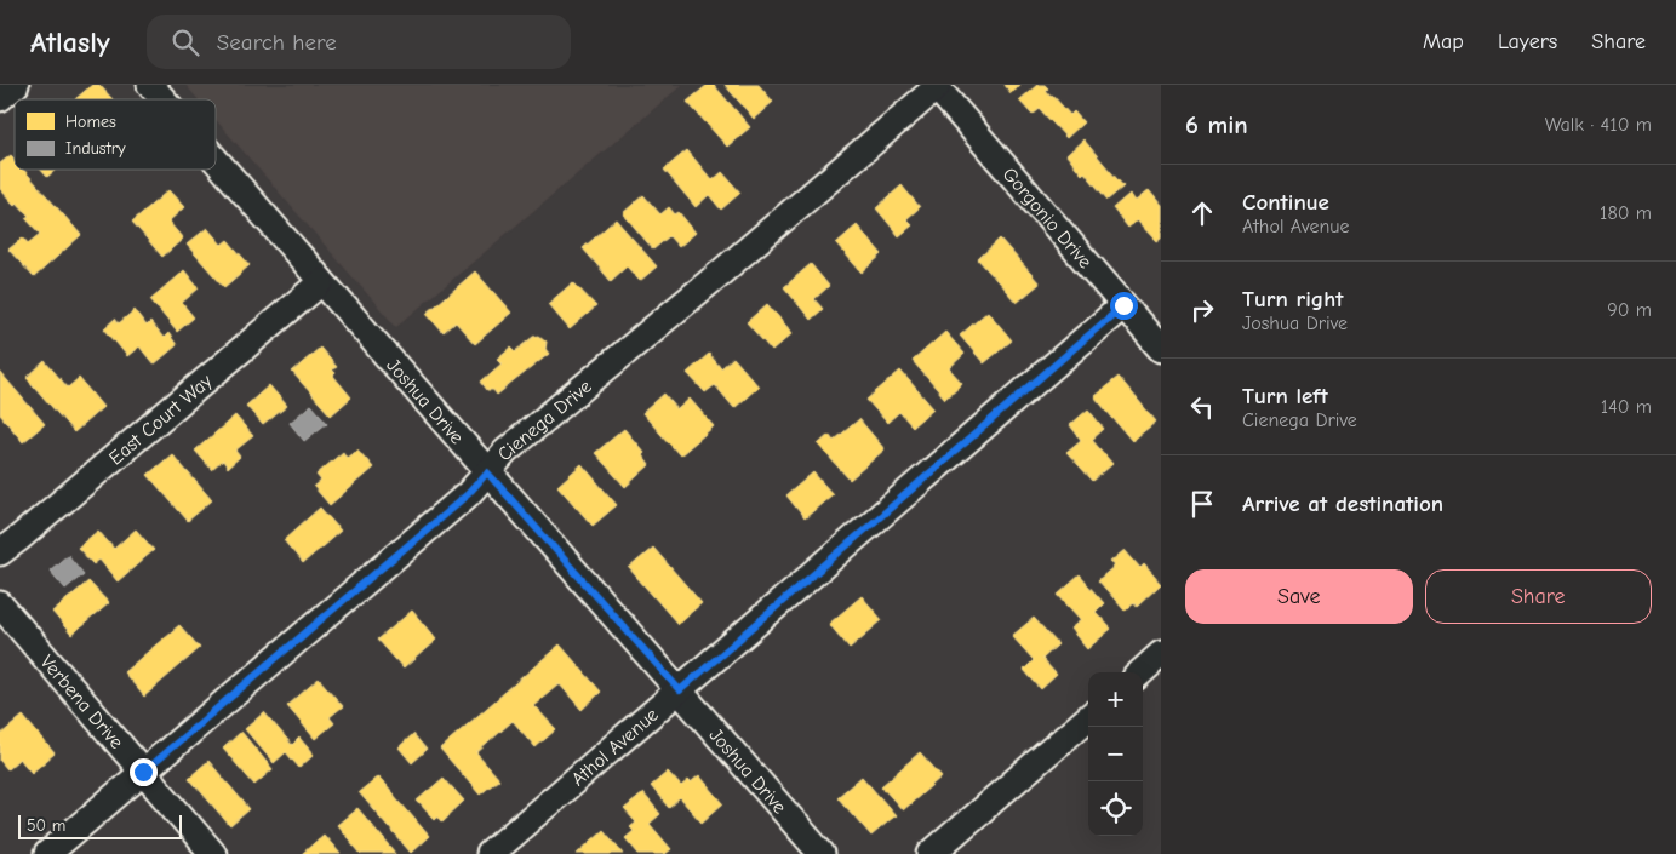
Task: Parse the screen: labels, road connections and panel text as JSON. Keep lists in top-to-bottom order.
{
  "streets": {
    "street": [
      "Gorgonio Drive",
      "Joshua Drive",
      "East Court Way",
      "Cienega Drive",
      "Verbena Drive",
      "Athol Avenue"
    ]
  },
  "crossings": [
    ["Gorgonio Drive", "Cienega Drive"],
    ["Gorgonio Drive", "Athol Avenue"],
    ["Joshua Drive", "East Court Way"],
    ["Joshua Drive", "Cienega Drive"],
    ["Joshua Drive", "Athol Avenue"],
    ["Cienega Drive", "Verbena Drive"]
  ],
  "legend": ["Homes", "Industry"],
  "scale_bar": "50 m",
  "page": {
    "header": "Atlasly",
    "search": "Search here",
    "nav": ["Map", "Layers", "Share"],
    "heading": ["6 min", "Walk · 410 m"],
    "list": [
      ["Continue", "Athol Avenue", "180 m"],
      ["Turn right", "Joshua Drive", "90 m"],
      ["Turn left", "Cienega Drive", "140 m"],
      "Arrive at destination"
    ],
    "buttons": ["Save", "Share"],
    "map_buttons": ["+", "−"],
    "scale": "50 m"
  }
}
